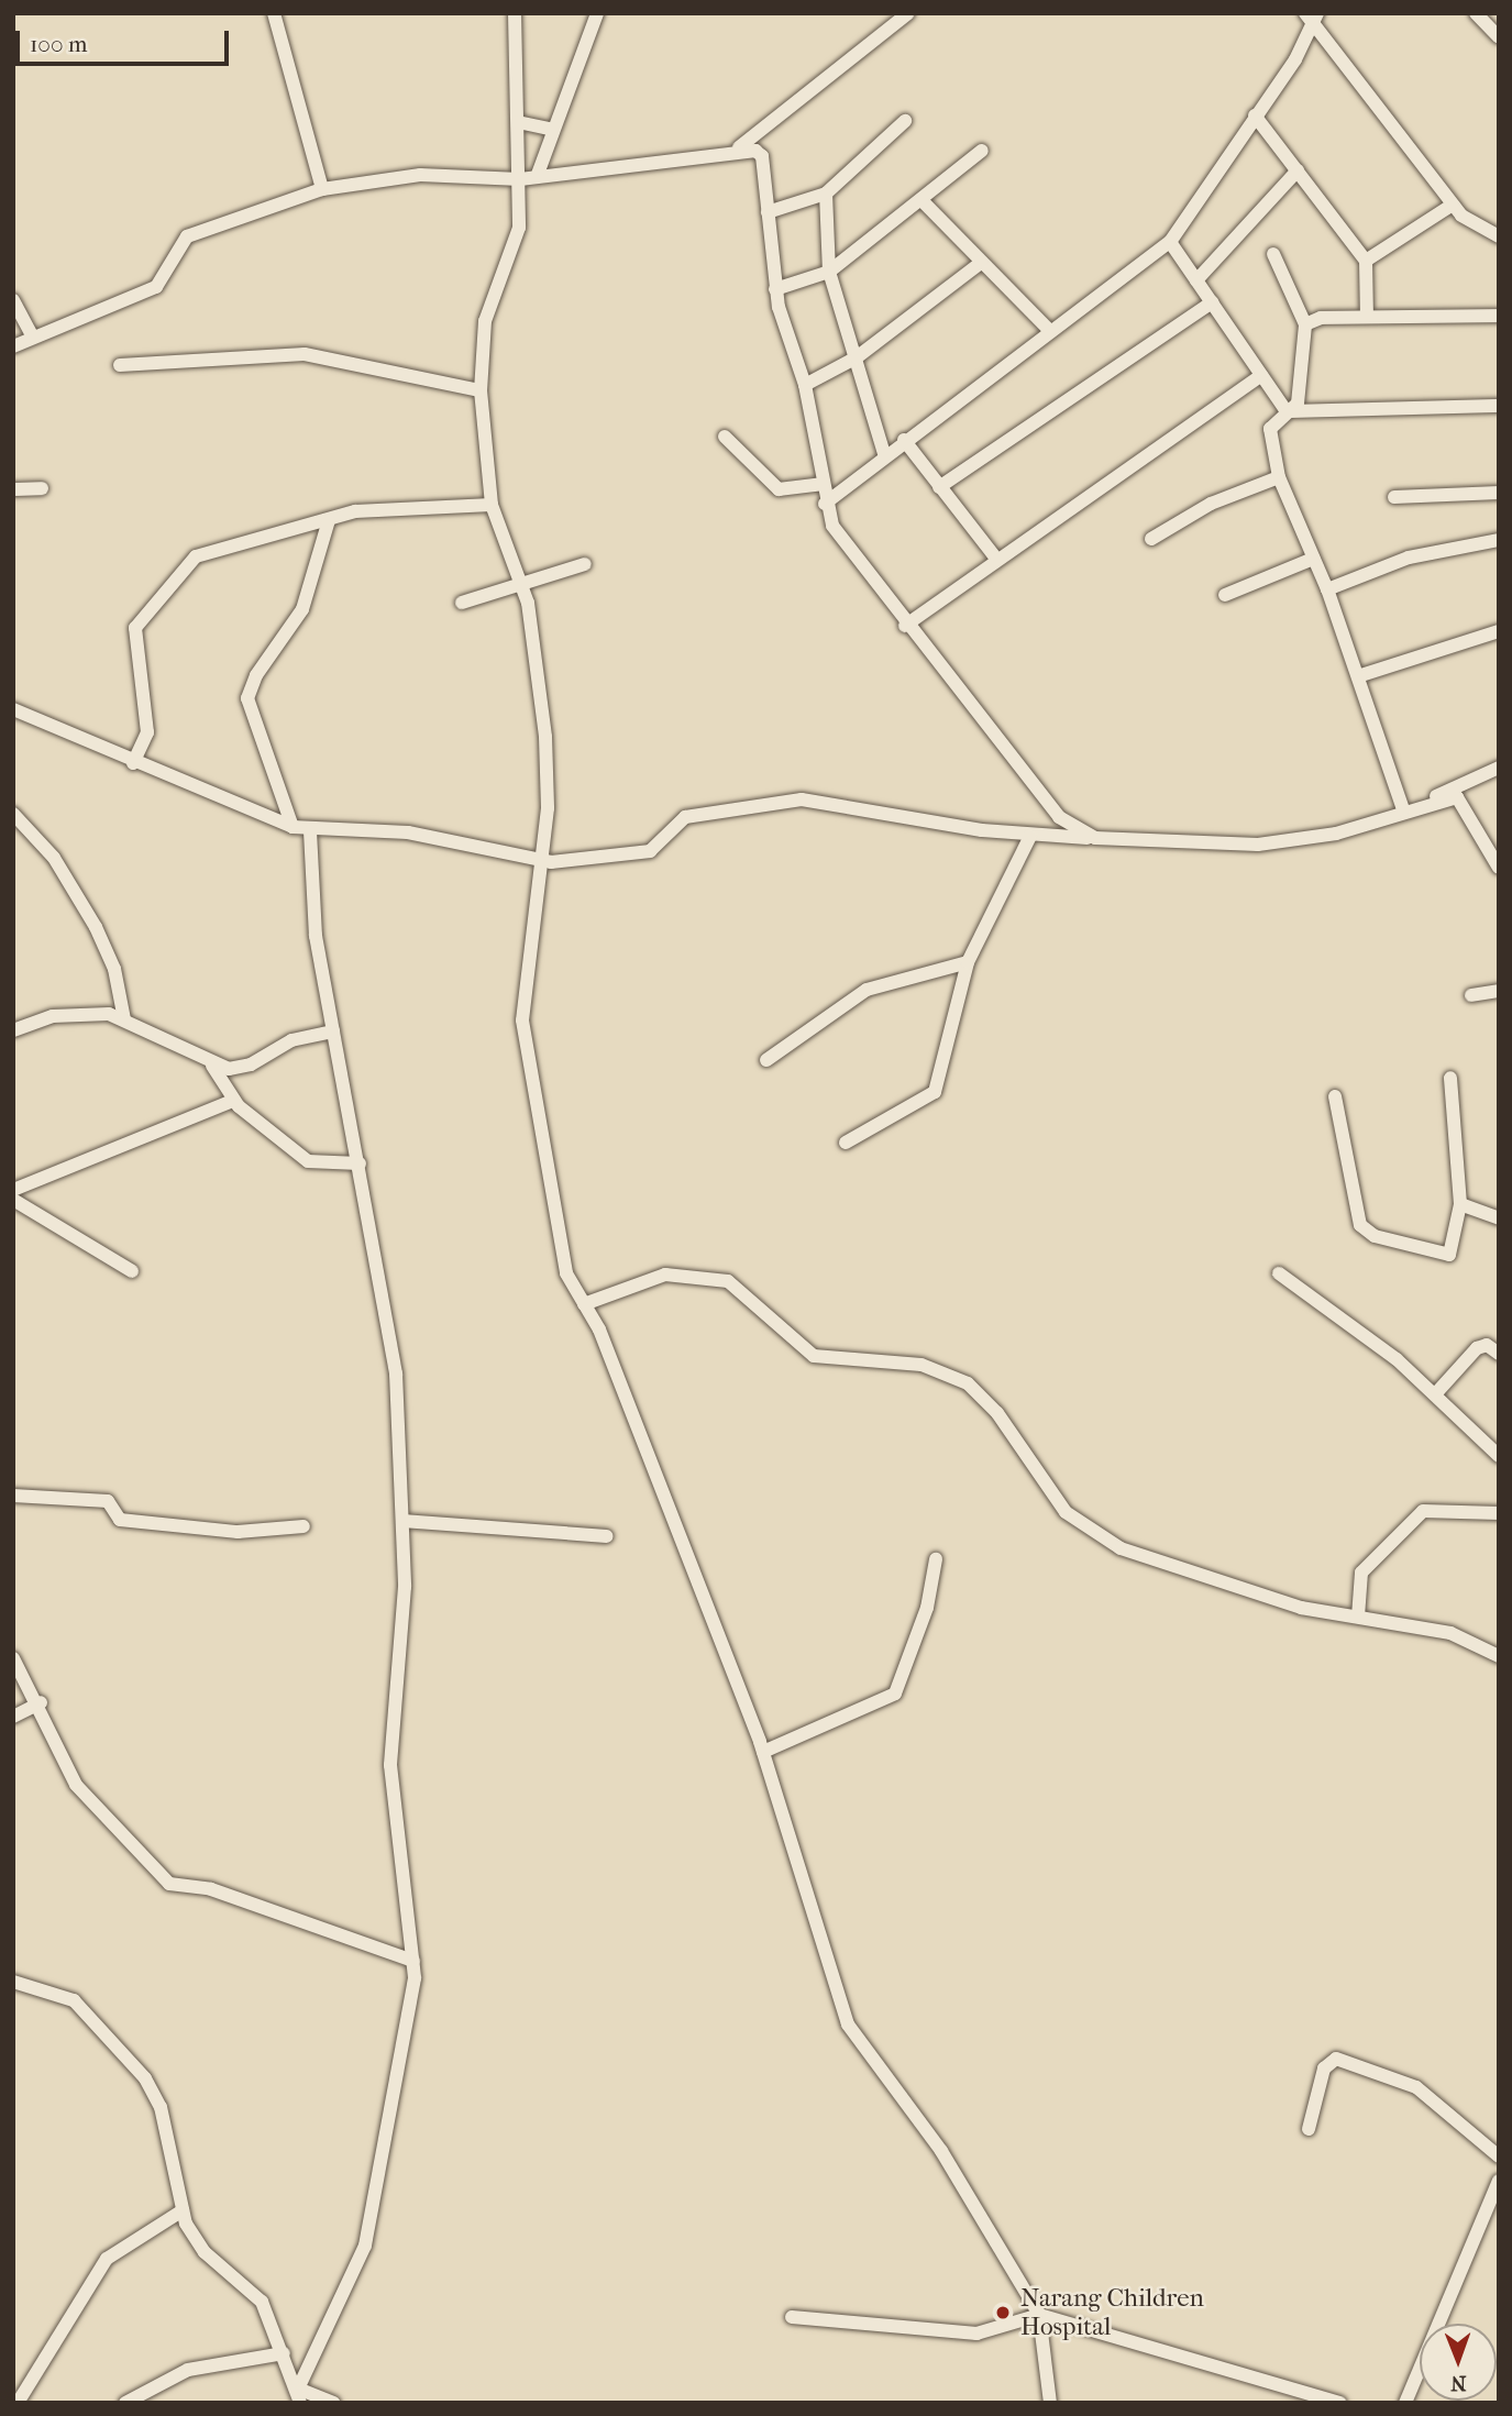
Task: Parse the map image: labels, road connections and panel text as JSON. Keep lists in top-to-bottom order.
{
  "places": ["Narang Children Hospital"],
  "scale_bar": "100 m",
  "north": "bottom"
}
